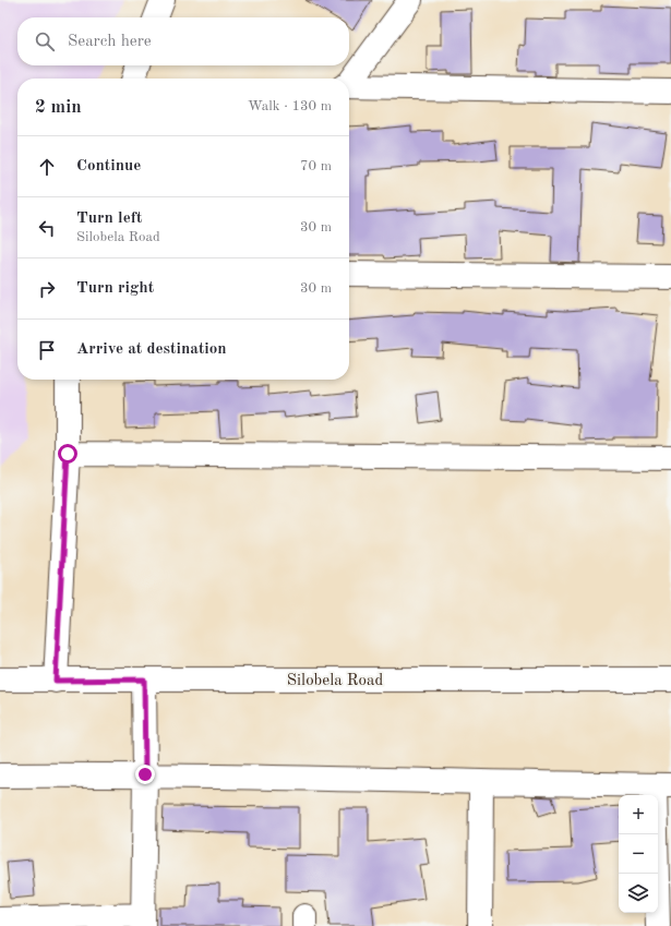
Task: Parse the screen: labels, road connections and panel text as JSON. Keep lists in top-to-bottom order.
{
  "streets": {
    "street": ["Silobela Road"]
  },
  "page": {
    "search": "Search here",
    "heading": ["2 min", "Walk · 130 m"],
    "list": [
      ["Continue", "70 m"],
      ["Turn left", "Silobela Road", "30 m"],
      ["Turn right", "30 m"],
      "Arrive at destination"
    ],
    "map_buttons": ["+", "−"]
  }
}
